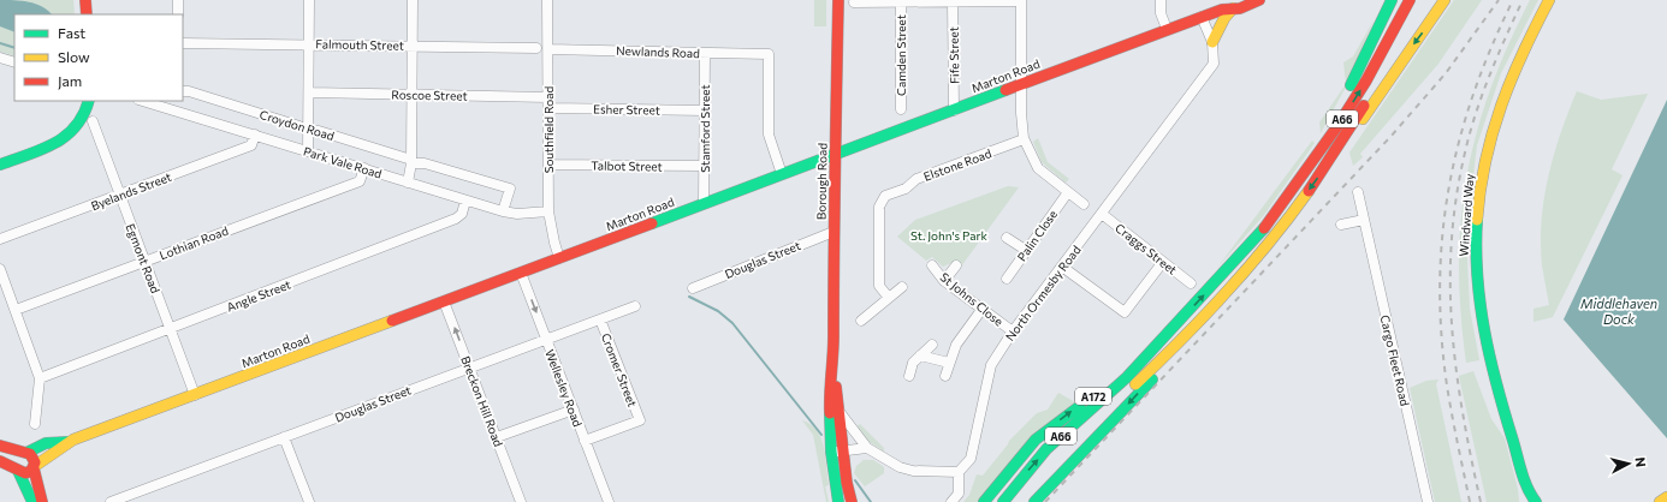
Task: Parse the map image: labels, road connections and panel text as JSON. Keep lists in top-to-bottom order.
{
  "streets": {
    "main road": [
      "Marton Road",
      "A66",
      "Borough Road",
      "Windward Way",
      "A172"
    ],
    "street": [
      "Falmouth Street",
      "Newlands Road",
      "Camden Street",
      "Fife Street",
      "Roscoe Street",
      "Esher Street",
      "Croydon Road",
      "Stamford Street",
      "Southfield Road",
      "Park Vale Road",
      "Elstone Road",
      "Talbot Street",
      "Byelands Street",
      "Palin Close",
      "Lothian Road",
      "Craggs Street",
      "Egmont Road",
      "Douglas Street",
      "North Ormesby Road",
      "Angle Street",
      "St Johns Close",
      "Cargo Fleet Road",
      "Cromer Street",
      "Wellesley Road",
      "Breckon Hill Road"
    ]
  },
  "crossings": [
    ["Newlands Road", "Marton Road"],
    ["Newlands Road", "Stamford Street"],
    ["Newlands Road", "Southfield Road"],
    ["Fife Street", "Marton Road"],
    ["Marton Road", "Stamford Street"],
    ["Marton Road", "Southfield Road"],
    ["Marton Road", "Borough Road"],
    ["Marton Road", "Egmont Road"],
    ["Marton Road", "North Ormesby Road"],
    ["Marton Road", "Wellesley Road"],
    ["Marton Road", "Breckon Hill Road"],
    ["Roscoe Street", "Southfield Road"],
    ["Esher Street", "Stamford Street"],
    ["Esher Street", "Southfield Road"],
    ["A66", "A172"],
    ["Croydon Road", "Park Vale Road"],
    ["Stamford Street", "Talbot Street"],
    ["Southfield Road", "Park Vale Road"],
    ["Southfield Road", "Talbot Street"],
    ["Park Vale Road", "Byelands Street"],
    ["Park Vale Road", "Lothian Road"],
    ["Park Vale Road", "Angle Street"],
    ["Borough Road", "Douglas Street"],
    ["Byelands Street", "Egmont Road"],
    ["Lothian Road", "Egmont Road"],
    ["Craggs Street", "North Ormesby Road"],
    ["Egmont Road", "Angle Street"],
    ["Douglas Street", "Cromer Street"],
    ["Douglas Street", "Wellesley Road"],
    ["Douglas Street", "Breckon Hill Road"],
    ["North Ormesby Road", "St Johns Close"],
    ["Cromer Street", "Wellesley Road"]
  ],
  "water": ["Middlehaven Dock"],
  "parks": ["St. John's Park"],
  "legend": ["Fast", "Slow", "Jam"],
  "north": "right"
}
